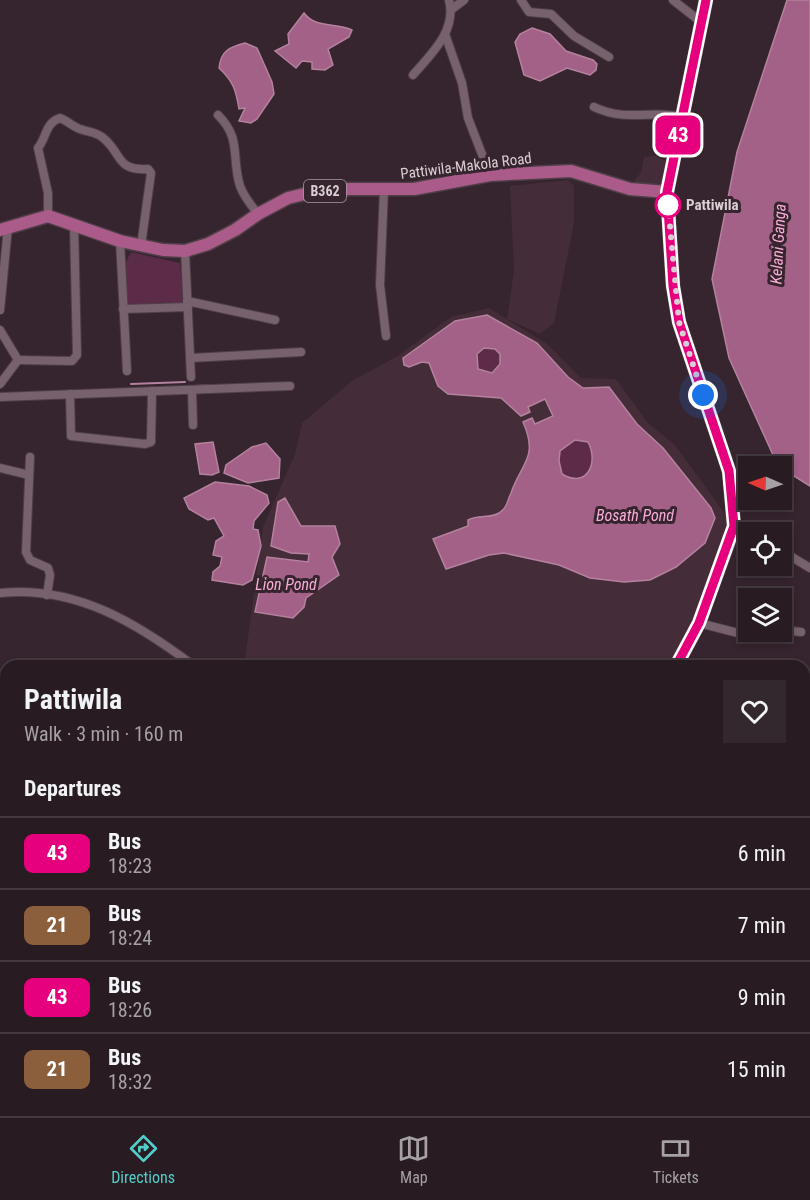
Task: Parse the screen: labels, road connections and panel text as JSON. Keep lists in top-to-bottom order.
{
  "streets": {
    "main road": ["Pattiwila-Makola Road", "B362"]
  },
  "water": ["Kelani Ganga", "Bosath Pond", "Lion Pond"],
  "places": ["Pattiwila"],
  "lines": ["bus line 43"],
  "north": "left",
  "page": {
    "on_map": "43",
    "heading": [
      ["Pattiwila", "Walk · 3 min · 160 m"],
      "Departures"
    ],
    "list": [
      {
        "mark": "43",
        "name": "Bus",
        "note": "18:23",
        "value": "6 min"
      },
      {
        "mark": "21",
        "name": "Bus",
        "note": "18:24",
        "value": "7 min"
      },
      {
        "mark": "43",
        "name": "Bus",
        "note": "18:26",
        "value": "9 min"
      },
      {
        "mark": "21",
        "name": "Bus",
        "note": "18:32",
        "value": "15 min"
      }
    ],
    "tabs": ["Directions", "Map", "Tickets"]
  }
}
